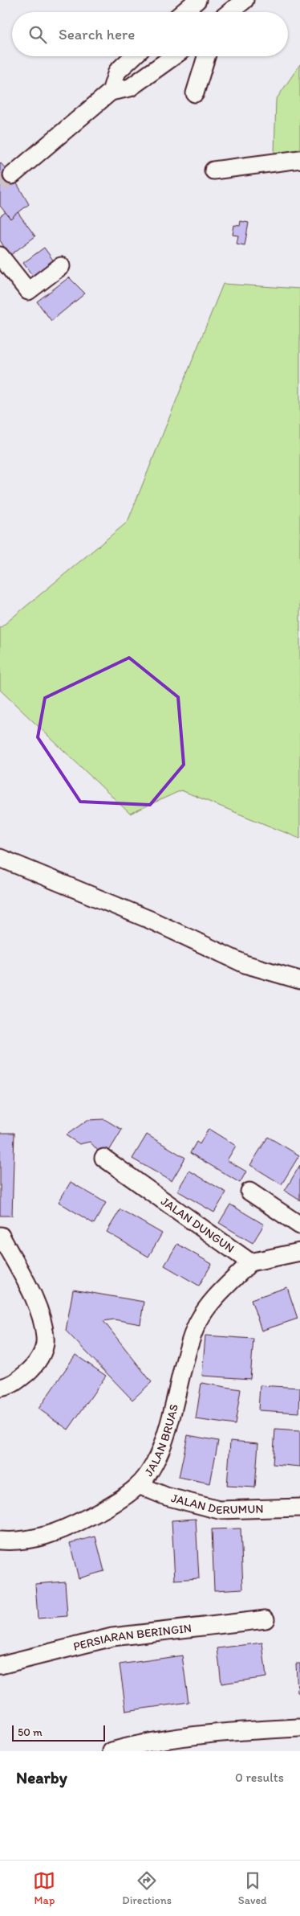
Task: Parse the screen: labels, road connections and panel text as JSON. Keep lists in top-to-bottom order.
{
  "streets": {
    "street": [
      "JALAN DUNGUN",
      "JALAN BRUAS",
      "JALAN DERUMUN",
      "PERSIARAN BERINGIN"
    ]
  },
  "crossings": [
    ["JALAN DUNGUN", "JALAN BRUAS"],
    ["JALAN BRUAS", "JALAN DERUMUN"]
  ],
  "scale_bar": "50 m",
  "page": {
    "search": "Search here",
    "scale": "50 m",
    "heading": ["Nearby", "0 results"],
    "nav": ["Map", "Directions", "Saved"]
  }
}
